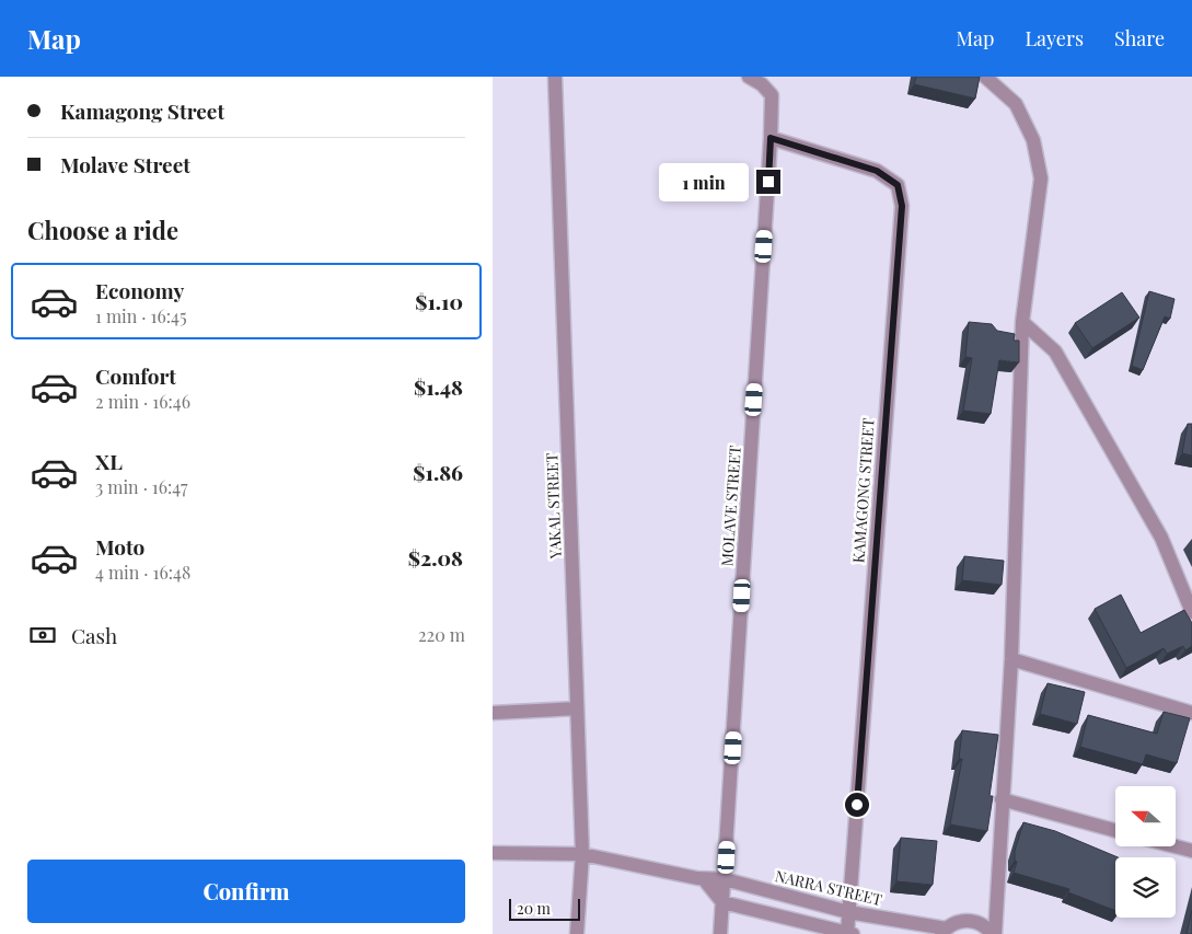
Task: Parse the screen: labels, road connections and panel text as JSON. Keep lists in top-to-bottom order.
{
  "streets": {
    "street": [
      "KAMAGONG STREET",
      "YAKAL STREET",
      "MOLAVE STREET",
      "NARRA STREET"
    ]
  },
  "crossings": [
    ["KAMAGONG STREET", "MOLAVE STREET"],
    ["KAMAGONG STREET", "NARRA STREET"],
    ["YAKAL STREET", "NARRA STREET"],
    ["MOLAVE STREET", "NARRA STREET"]
  ],
  "scale_bar": "20 m",
  "north": "left",
  "page": {
    "header": "Map",
    "nav": ["Map", "Layers", "Share"],
    "banner": ["Kamagong Street", "Molave Street"],
    "bubble": "1 min",
    "heading": "Choose a ride",
    "list": [
      {
        "name": "Economy",
        "note": "1 min · 16:45",
        "value": "$1.10"
      },
      {
        "name": "Comfort",
        "note": "2 min · 16:46",
        "value": "$1.48"
      },
      {
        "name": "XL",
        "note": "3 min · 16:47",
        "value": "$1.86"
      },
      {
        "name": "Moto",
        "note": "4 min · 16:48",
        "value": "$2.08"
      }
    ],
    "pay": ["Cash", "220 m"],
    "buttons": "Confirm",
    "scale": "20 m"
  }
}
